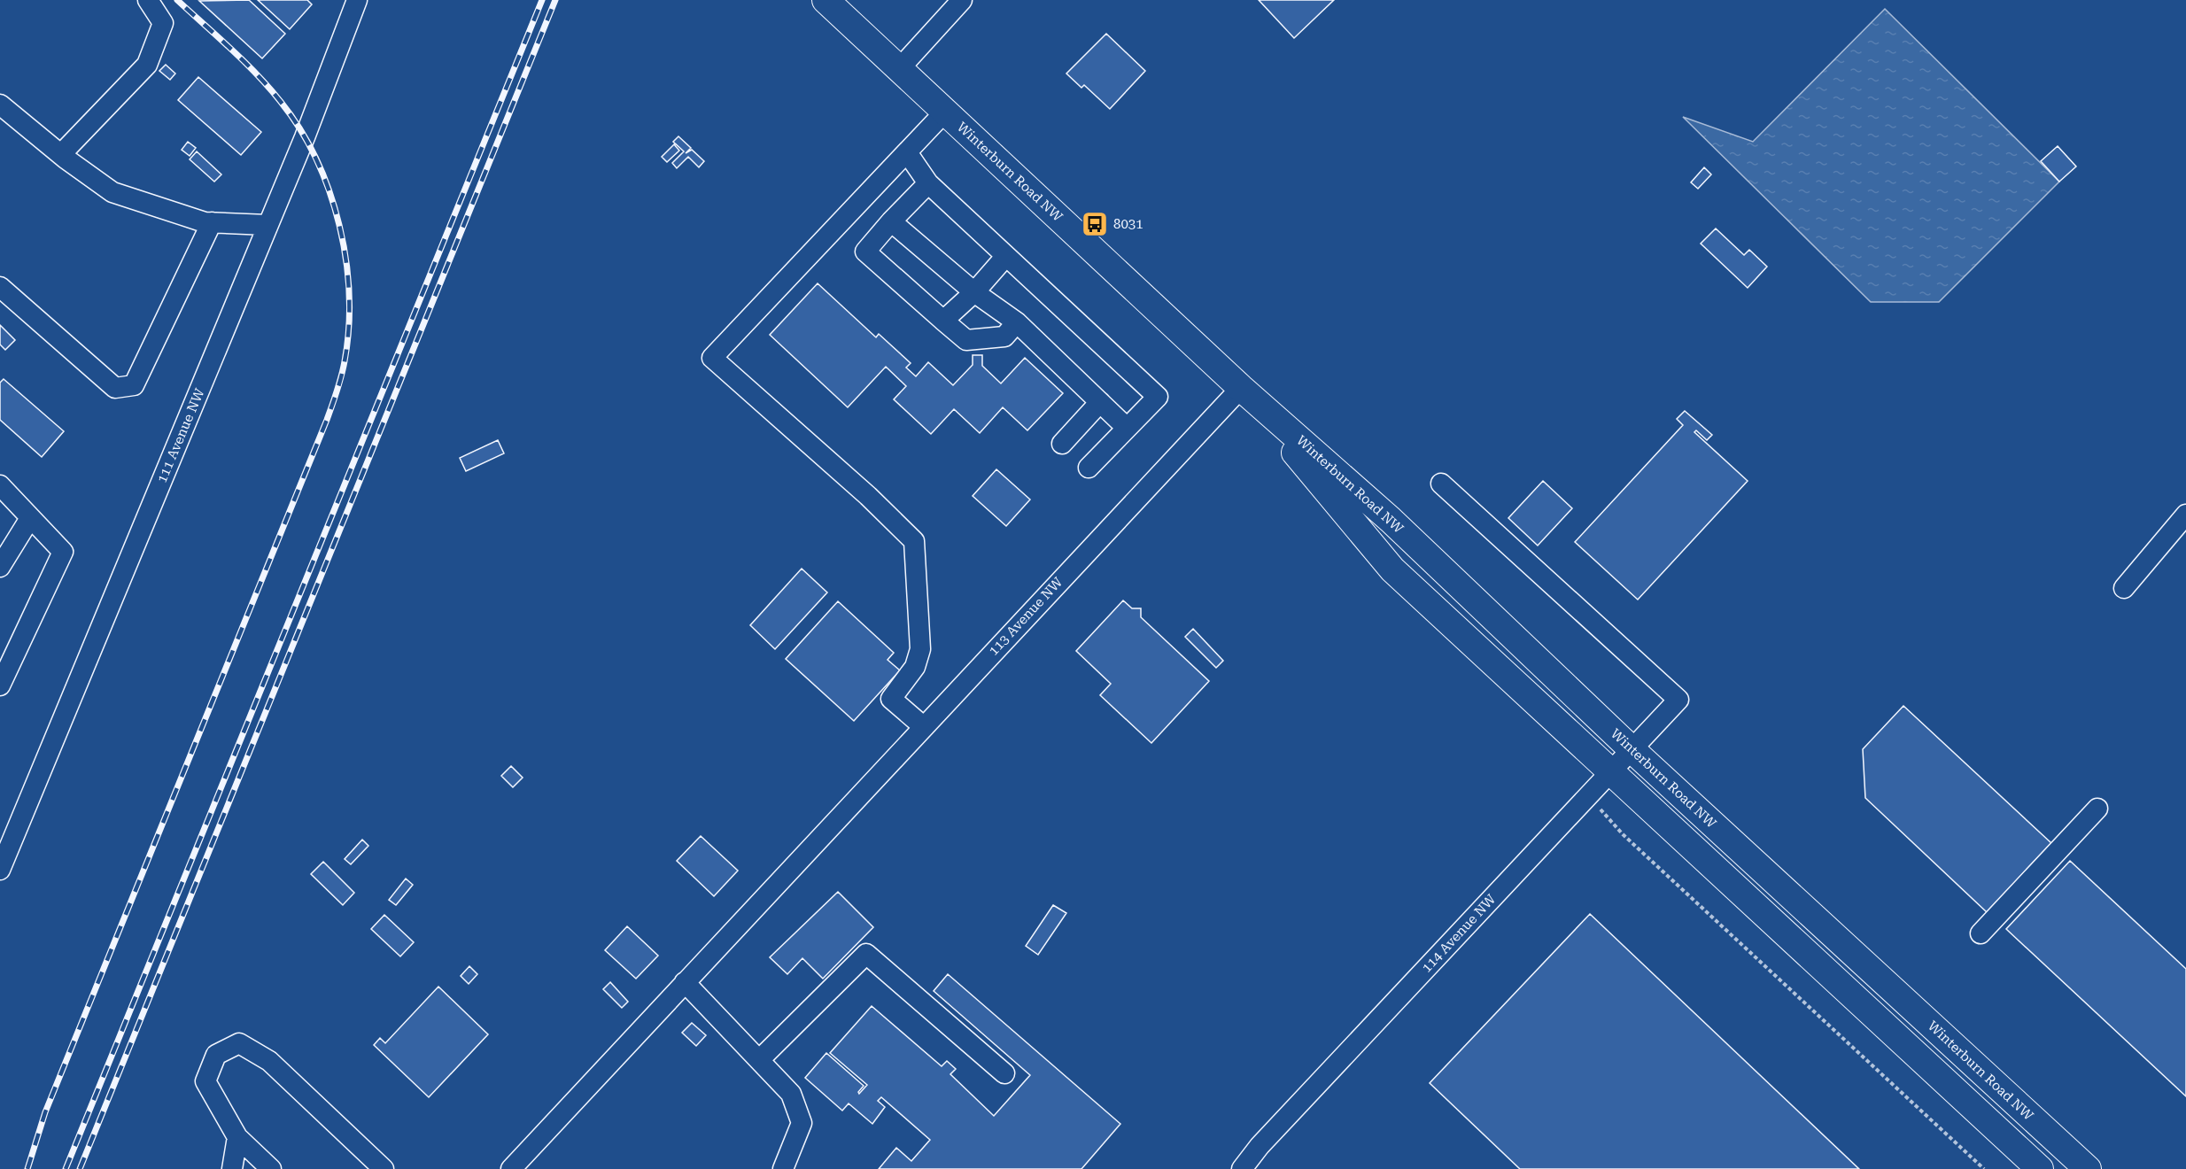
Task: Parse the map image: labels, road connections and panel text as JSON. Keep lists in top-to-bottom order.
{
  "streets": {
    "main road": ["Winterburn Road NW"],
    "street": ["111 Avenue NW", "113 Avenue NW", "114 Avenue NW"]
  },
  "crossings": [
    ["Winterburn Road NW", "113 Avenue NW"],
    ["Winterburn Road NW", "114 Avenue NW"]
  ],
  "places": {
    "bus stop": ["8031"]
  }
}
